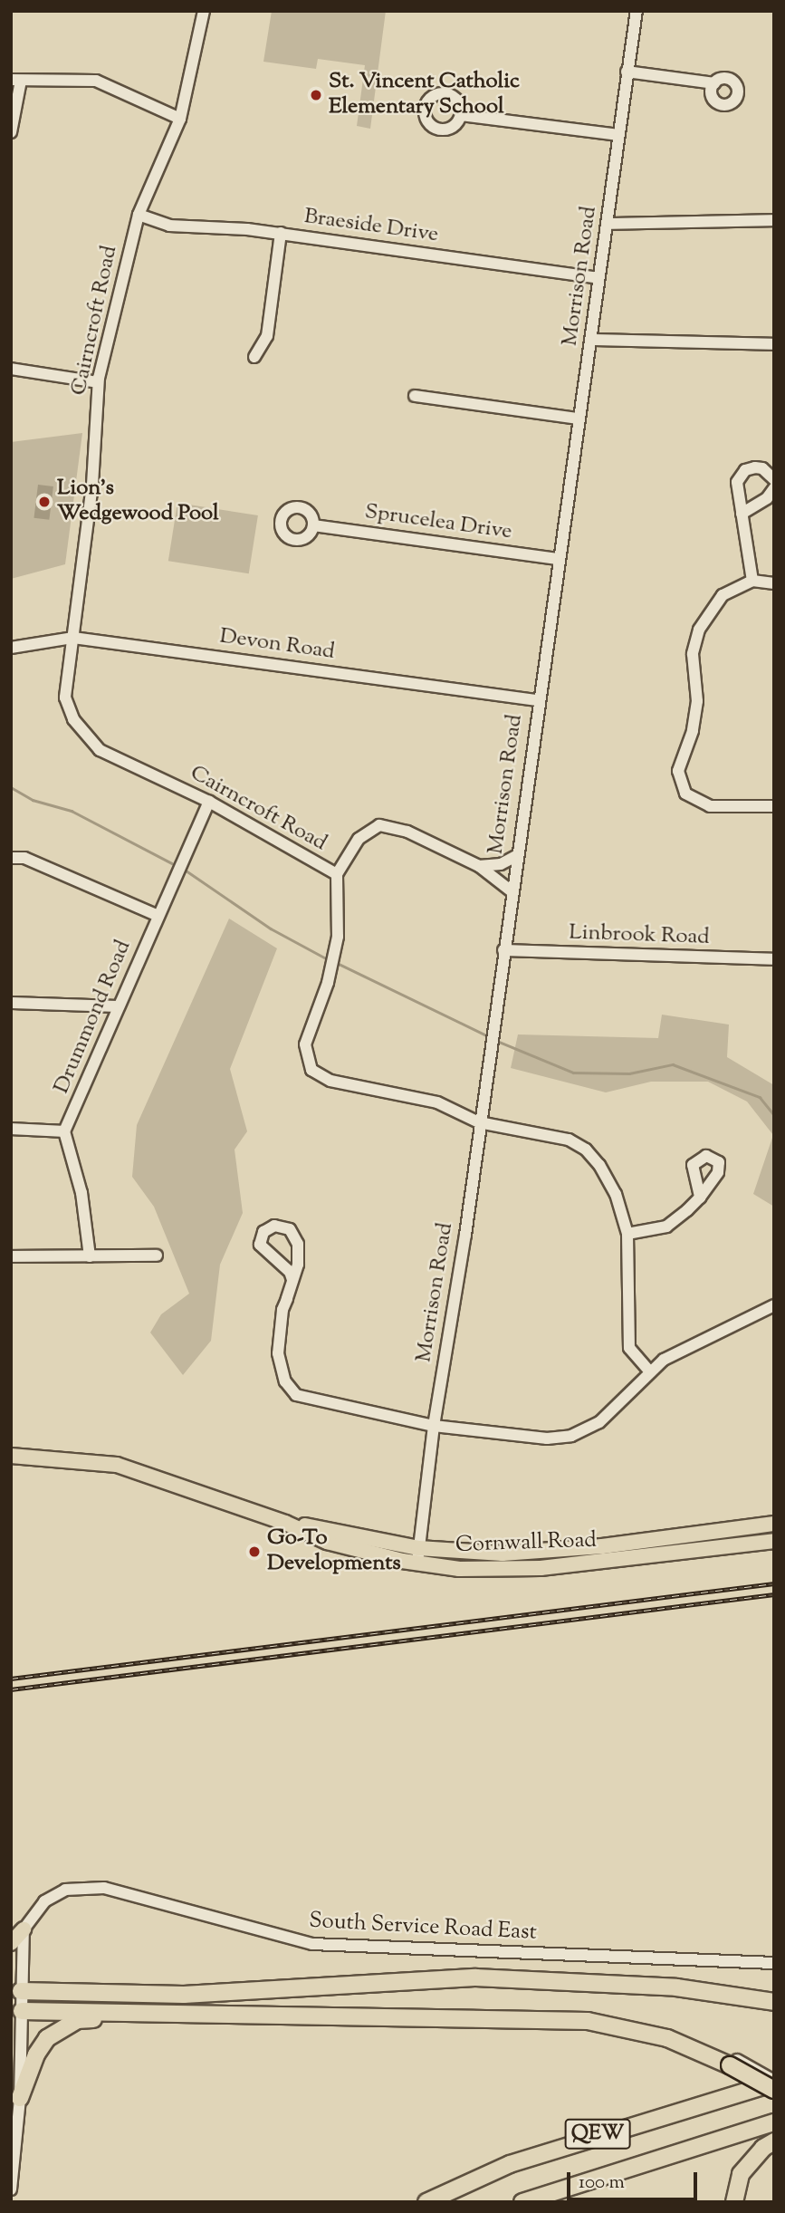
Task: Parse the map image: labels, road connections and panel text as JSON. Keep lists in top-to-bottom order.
{
  "streets": {
    "highway": ["QEW"],
    "main road": ["Cornwall Road"],
    "street": [
      "Braeside Drive",
      "Morrison Road",
      "Cairncroft Road",
      "Sprucelea Drive",
      "Devon Road",
      "Linbrook Road",
      "Drummond Road",
      "South Service Road East"
    ]
  },
  "crossings": [
    ["Braeside Drive", "Morrison Road"],
    ["Braeside Drive", "Cairncroft Road"],
    ["Morrison Road", "Sprucelea Drive"],
    ["Morrison Road", "Devon Road"],
    ["Morrison Road", "Linbrook Road"],
    ["Morrison Road", "Cornwall Road"],
    ["Cairncroft Road", "Devon Road"],
    ["Cairncroft Road", "Drummond Road"]
  ],
  "places": ["St. Vincent Catholic Elementary School", "Lion's Wedgewood Pool", "Go-To Developments"],
  "scale_bar": "100 m"
}
